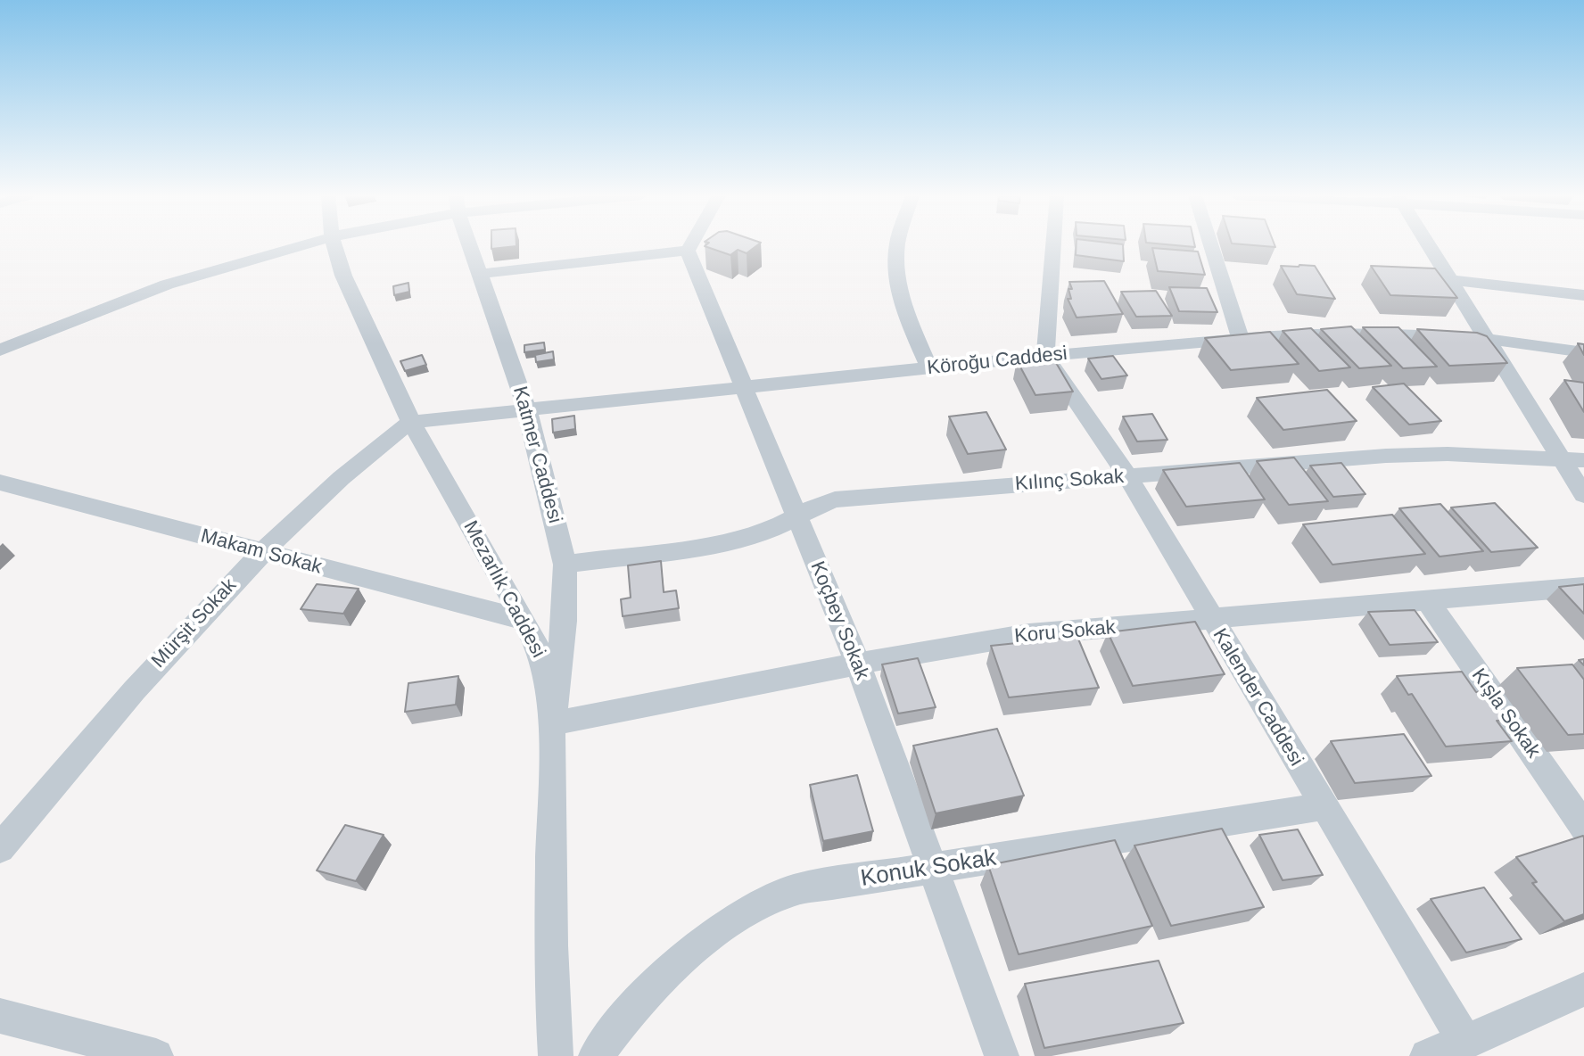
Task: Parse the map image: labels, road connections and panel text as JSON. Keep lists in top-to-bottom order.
{
  "streets": {
    "street": [
      "Köroğu Caddesi",
      "Katmer Caddesi",
      "Kılınç Sokak",
      "Makam Sokak",
      "Mezarlık Caddesi",
      "Koçbey Sokak",
      "Mürşit Sokak",
      "Koru Sokak",
      "Kalender Caddesi",
      "Kışla Sokak",
      "Konuk Sokak"
    ]
  },
  "crossings": [
    ["Köroğu Caddesi", "Katmer Caddesi"],
    ["Köroğu Caddesi", "Mezarlık Caddesi"],
    ["Köroğu Caddesi", "Koçbey Sokak"],
    ["Köroğu Caddesi", "Mürşit Sokak"],
    ["Köroğu Caddesi", "Kalender Caddesi"],
    ["Katmer Caddesi", "Kılınç Sokak"],
    ["Katmer Caddesi", "Mezarlık Caddesi"],
    ["Katmer Caddesi", "Koru Sokak"],
    ["Kılınç Sokak", "Koçbey Sokak"],
    ["Kılınç Sokak", "Kalender Caddesi"],
    ["Makam Sokak", "Mezarlık Caddesi"],
    ["Makam Sokak", "Mürşit Sokak"],
    ["Mezarlık Caddesi", "Mürşit Sokak"],
    ["Mezarlık Caddesi", "Koru Sokak"],
    ["Koçbey Sokak", "Koru Sokak"],
    ["Koçbey Sokak", "Konuk Sokak"],
    ["Koru Sokak", "Kalender Caddesi"],
    ["Koru Sokak", "Kışla Sokak"],
    ["Kalender Caddesi", "Konuk Sokak"]
  ]
}
